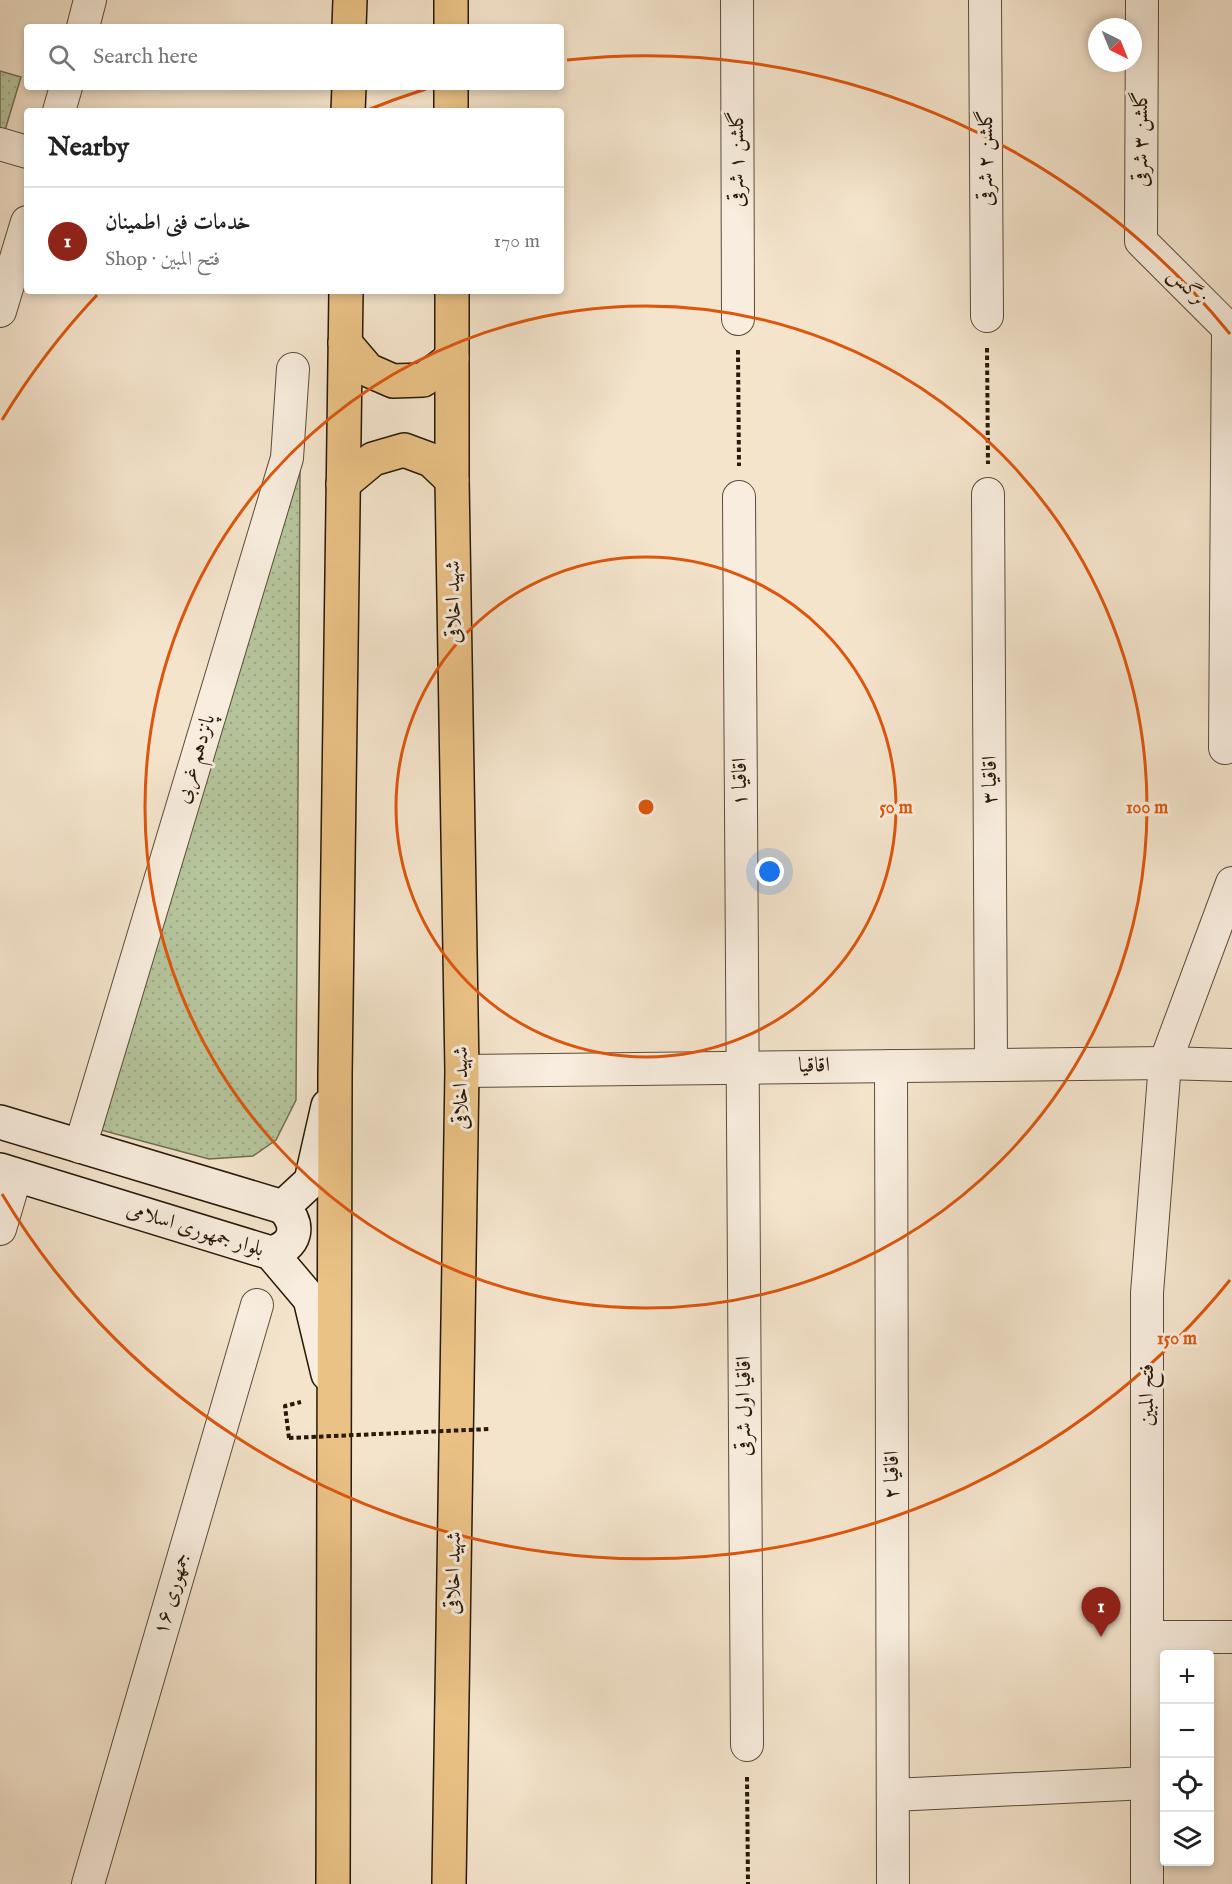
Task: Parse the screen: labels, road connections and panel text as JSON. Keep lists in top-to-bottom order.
{
  "streets": {
    "main road": ["شهید اخلاقی"],
    "street": [
      "گلشن ۳ شرقی",
      "گلشن ۲ شرقی",
      "گلشن ۱ شرقی",
      "نرگس",
      "پانزدهم غربی",
      "اقاقیا ۳",
      "اقاقیا ۱",
      "اقاقیا",
      "بلوار جمهوری اسلامی",
      "فتح المبین",
      "اقاقیا اول شرقی",
      "اقاقیا ۲",
      "جمهوری ۱۶"
    ]
  },
  "crossings": [
    ["گلشن ۳ شرقی", "نرگس"],
    ["شهید اخلاقی", "اقاقیا"],
    ["اقاقیا ۳", "اقاقیا"],
    ["اقاقیا ۱", "اقاقیا"],
    ["اقاقیا ۱", "اقاقیا اول شرقی"],
    ["اقاقیا", "فتح المبین"],
    ["اقاقیا", "اقاقیا اول شرقی"],
    ["اقاقیا", "اقاقیا ۲"]
  ],
  "north": "bottom right",
  "page": {
    "search": "Search here",
    "heading": "Nearby",
    "list": [
      {
        "mark": "1",
        "name": "خدمات فنی اطمینان",
        "note": "Shop · فتح المبین",
        "value": "170 m"
      }
    ],
    "pins": "1",
    "map_buttons": ["+", "−"]
  },
  "rings": ["50 m", "100 m", "150 m"]
}
